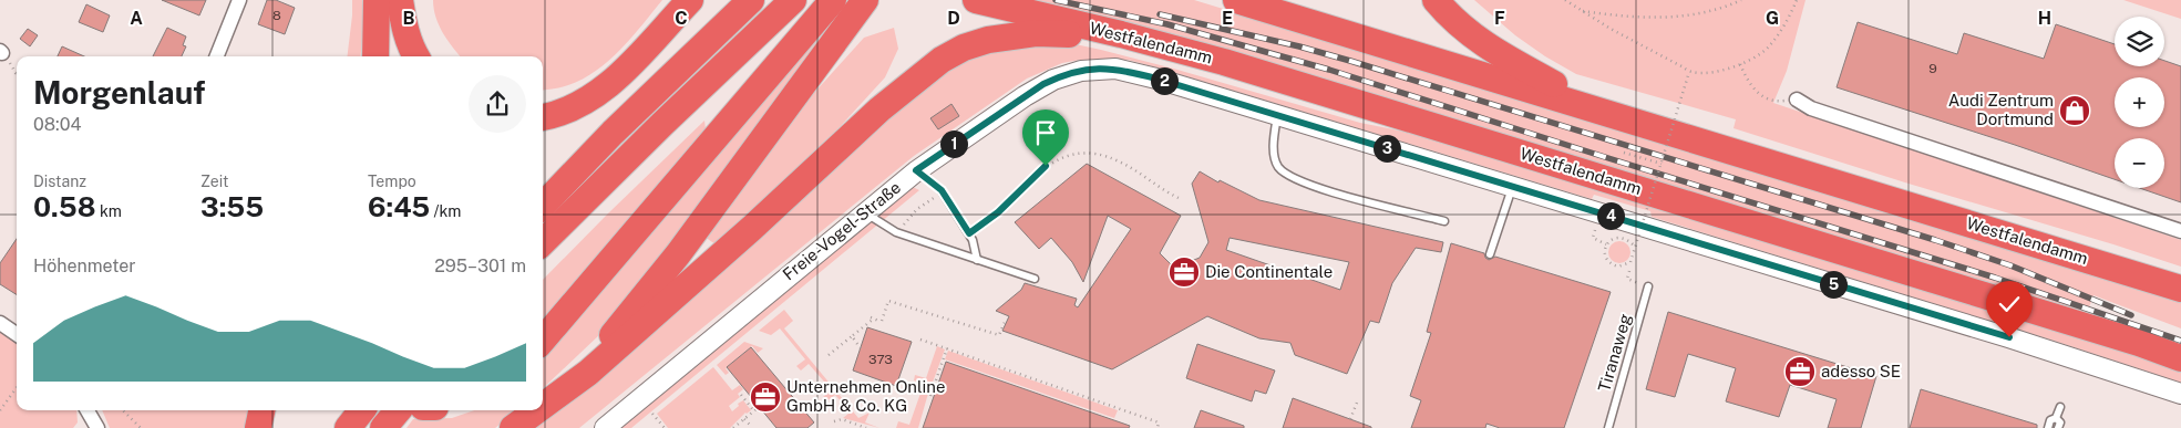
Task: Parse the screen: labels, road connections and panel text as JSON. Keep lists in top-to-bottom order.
{
  "streets": {
    "highway": ["Westfalendamm"],
    "street": ["Freie-Vogel-Straße"],
    "lane": ["Tiranaweg"]
  },
  "places": {
    "shop": ["Audi Zentrum Dortmund"],
    "office": ["Die Continentale", "adesso SE", "Unternehmen Online GmbH & Co. KG"]
  },
  "house_numbers": ["8", "9", "373"],
  "page": {
    "map_buttons": ["+", "−"],
    "heading": ["Morgenlauf", "08:04"],
    "pins": [
      "2",
      "1",
      "3",
      "4",
      "5"
    ],
    "stats": [
      ["Distanz", "0.58 km"],
      ["Zeit", "3:55"],
      ["Tempo", "6:45 /km"]
    ],
    "chart": ["Höhenmeter", "295–301 m"]
  },
  "grid": {
    "columns": [
      "A",
      "B",
      "C",
      "D",
      "E",
      "F",
      "G",
      "H"
    ]
  }
}
